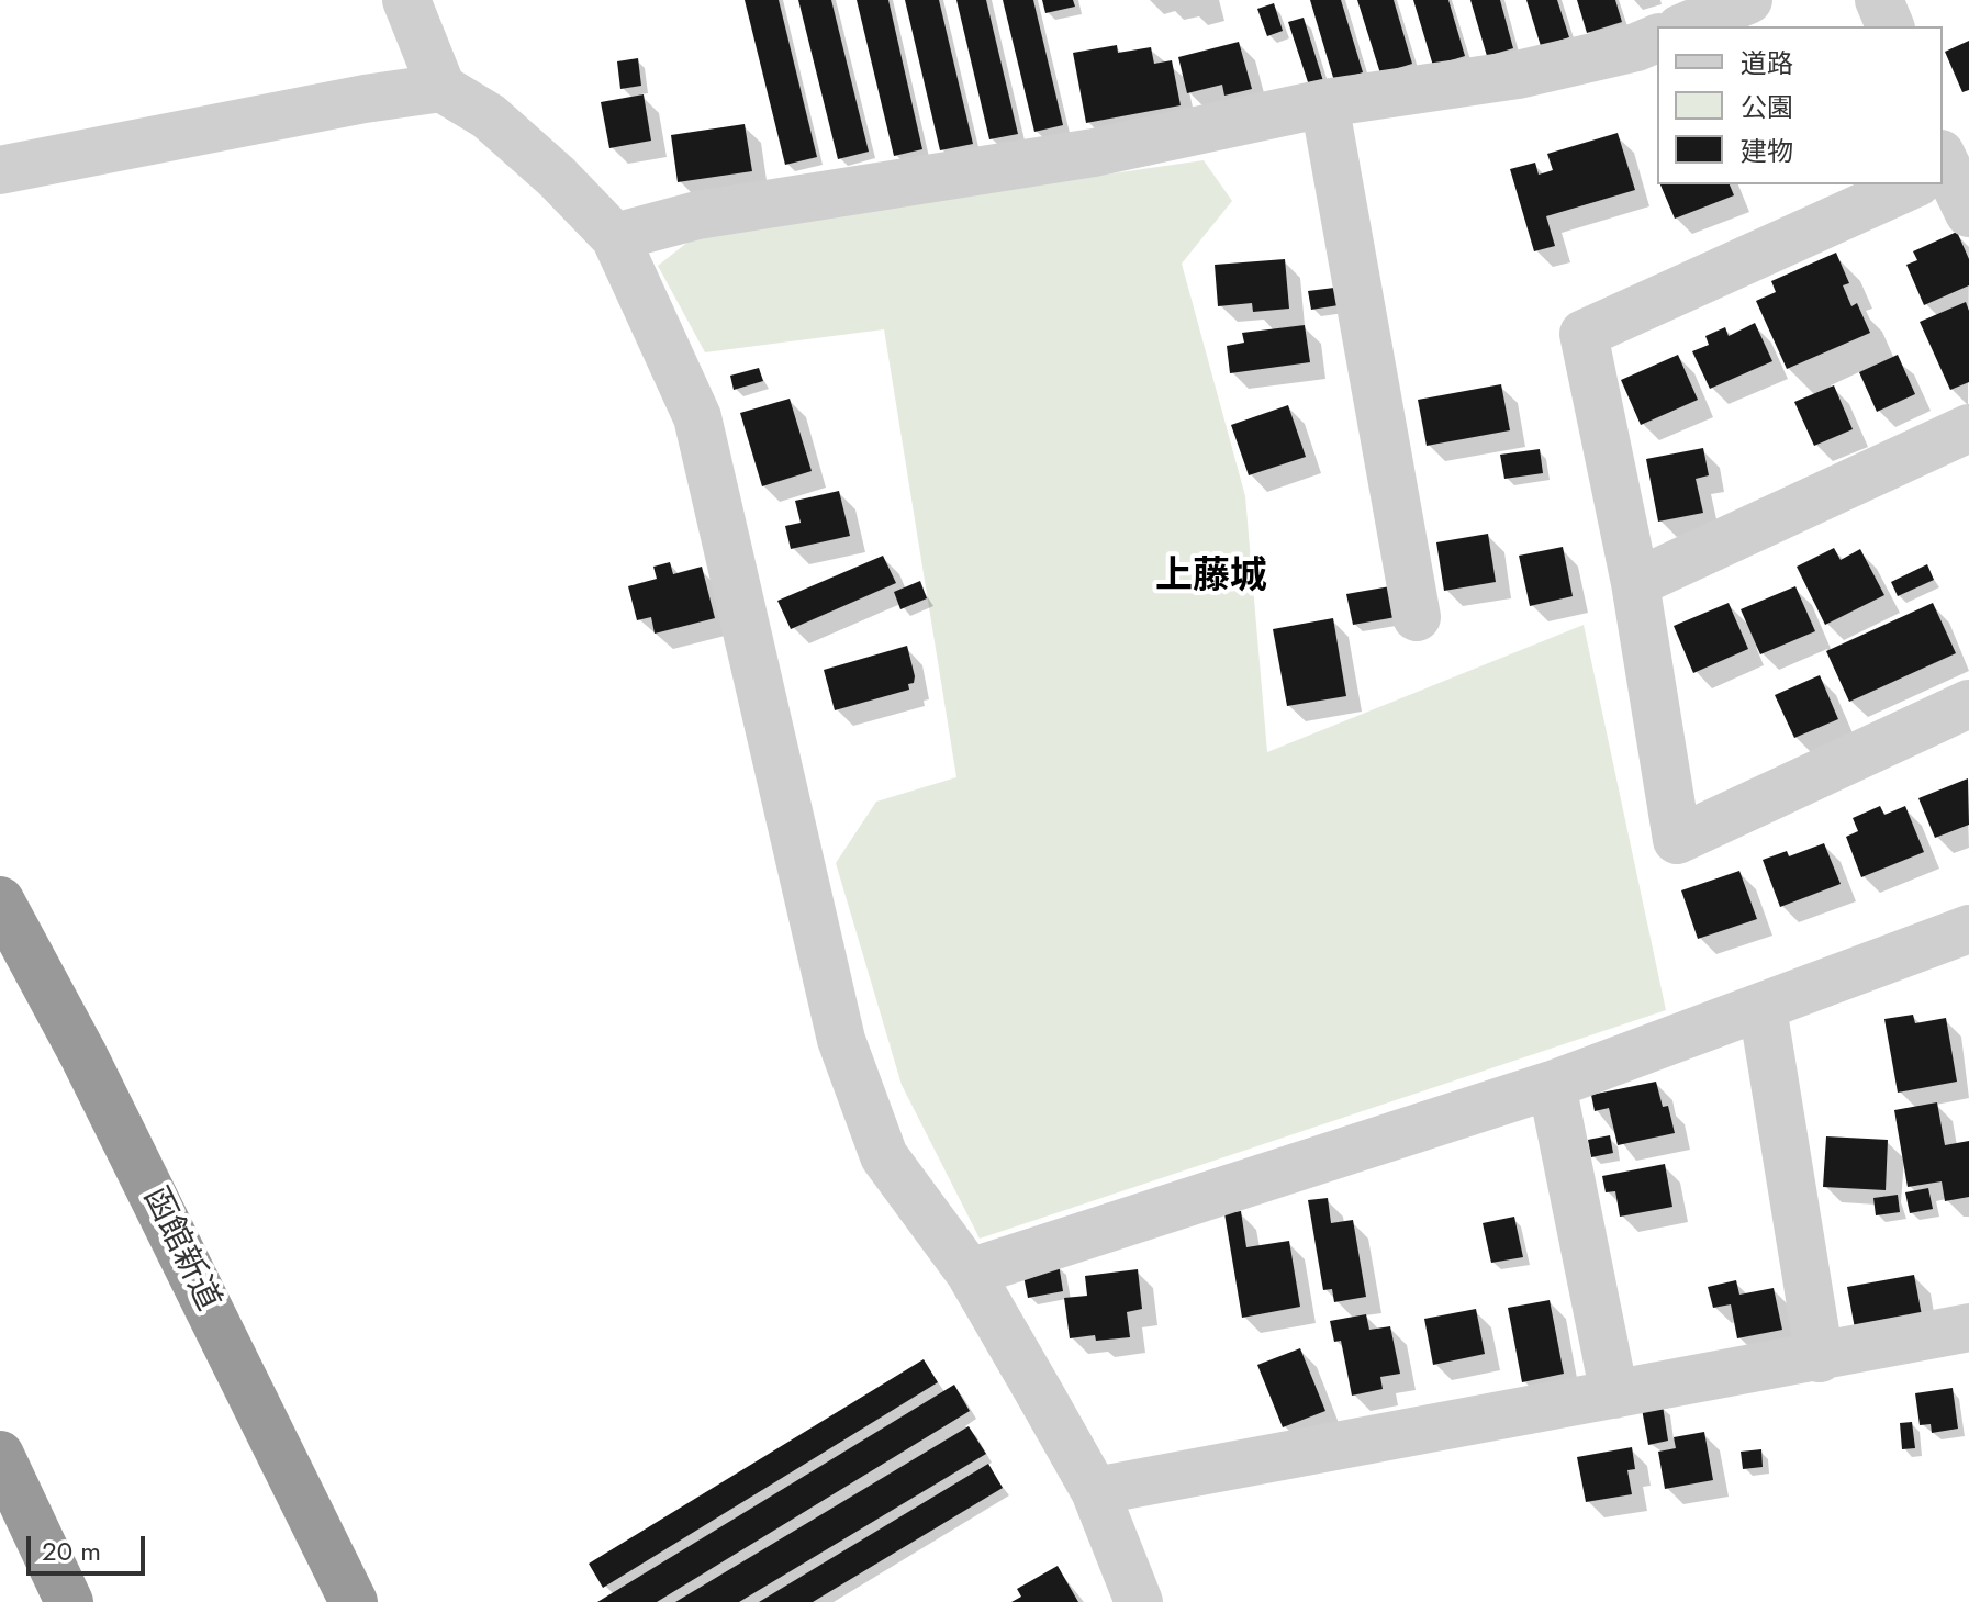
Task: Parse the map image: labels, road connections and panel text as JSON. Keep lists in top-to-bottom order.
{
  "streets": {
    "highway": ["函館新道"]
  },
  "districts": ["上藤城"],
  "legend": ["道路", "公園", "建物"],
  "scale_bar": "20 m"
}
